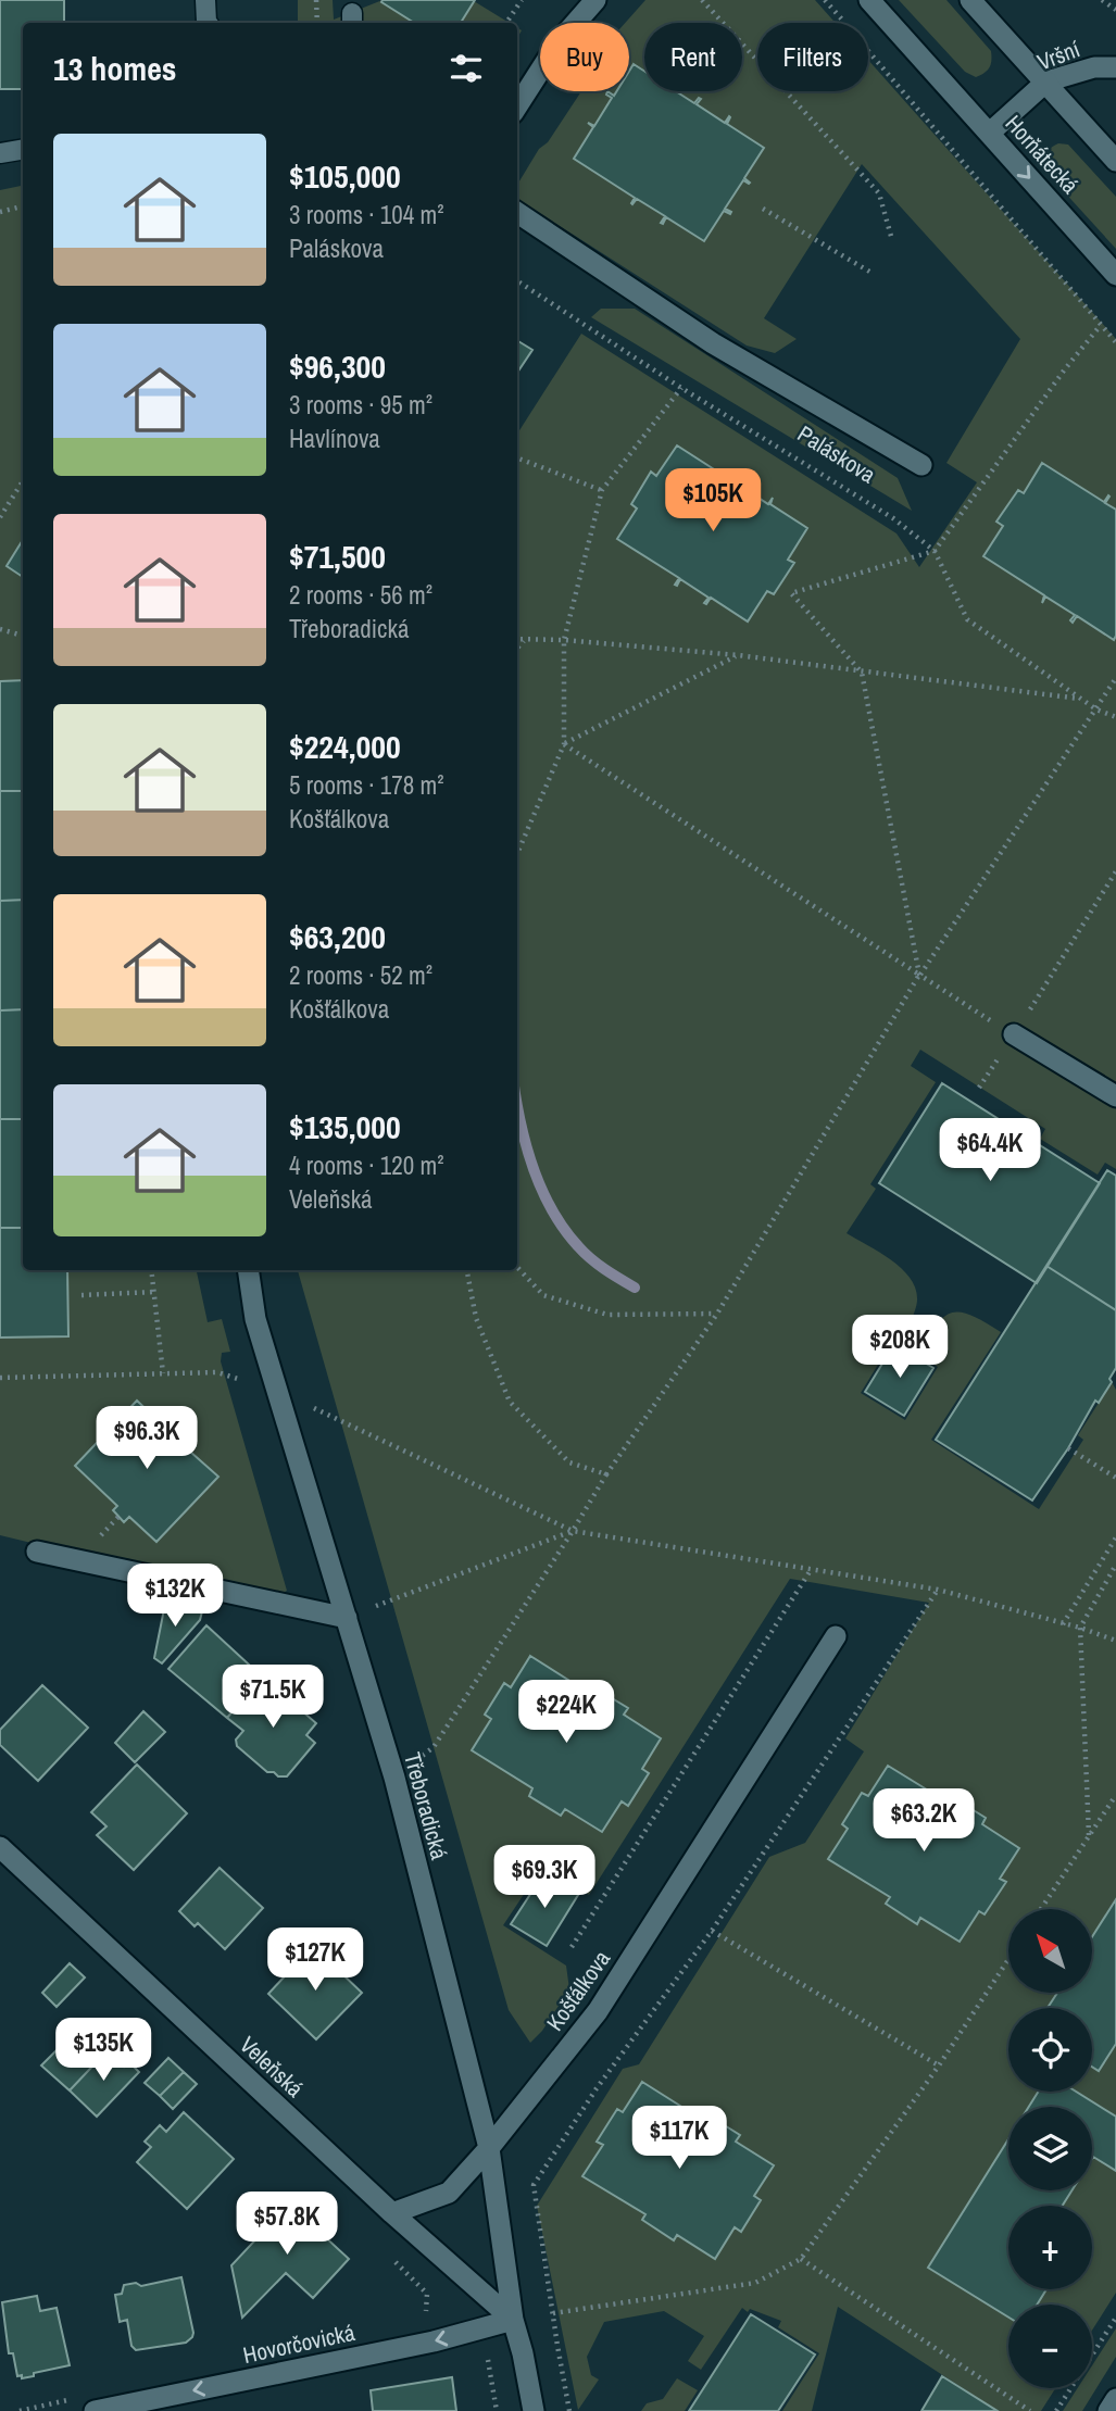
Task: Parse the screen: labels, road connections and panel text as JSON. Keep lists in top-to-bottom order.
{
  "streets": {
    "street": [
      "Vršní",
      "Horňátecká",
      "Paláskova",
      "Třeboradická",
      "Košťálkova",
      "Veleňská",
      "Hovorčovická"
    ]
  },
  "crossings": [
    ["Vršní", "Horňátecká"],
    ["Třeboradická", "Košťálkova"],
    ["Třeboradická", "Veleňská"],
    ["Třeboradická", "Hovorčovická"],
    ["Košťálkova", "Veleňská"],
    ["Veleňská", "Hovorčovická"]
  ],
  "one_way": ["Hovorčovická"],
  "north": "top left",
  "page": {
    "chip": ["Buy", "Rent", "Filters"],
    "heading": "13 homes",
    "list": [
      {
        "name": "$105,000",
        "note": "3 rooms · 104 m² · Paláskova"
      },
      {
        "name": "$96,300",
        "note": "3 rooms · 95 m² · Havlínova"
      },
      {
        "name": "$71,500",
        "note": "2 rooms · 56 m² · Třeboradická"
      },
      {
        "name": "$224,000",
        "note": "5 rooms · 178 m² · Košťálkova"
      },
      {
        "name": "$63,200",
        "note": "2 rooms · 52 m² · Košťálkova"
      },
      {
        "name": "$135,000",
        "note": "4 rooms · 120 m² · Veleňská"
      }
    ],
    "price": [
      "$105K",
      "$64.4K",
      "$208K",
      "$96.3K",
      "$132K",
      "$71.5K",
      "$224K",
      "$63.2K",
      "$69.3K",
      "$127K",
      "$135K",
      "$117K",
      "$57.8K"
    ],
    "map_buttons": ["+", "−"]
  }
}
